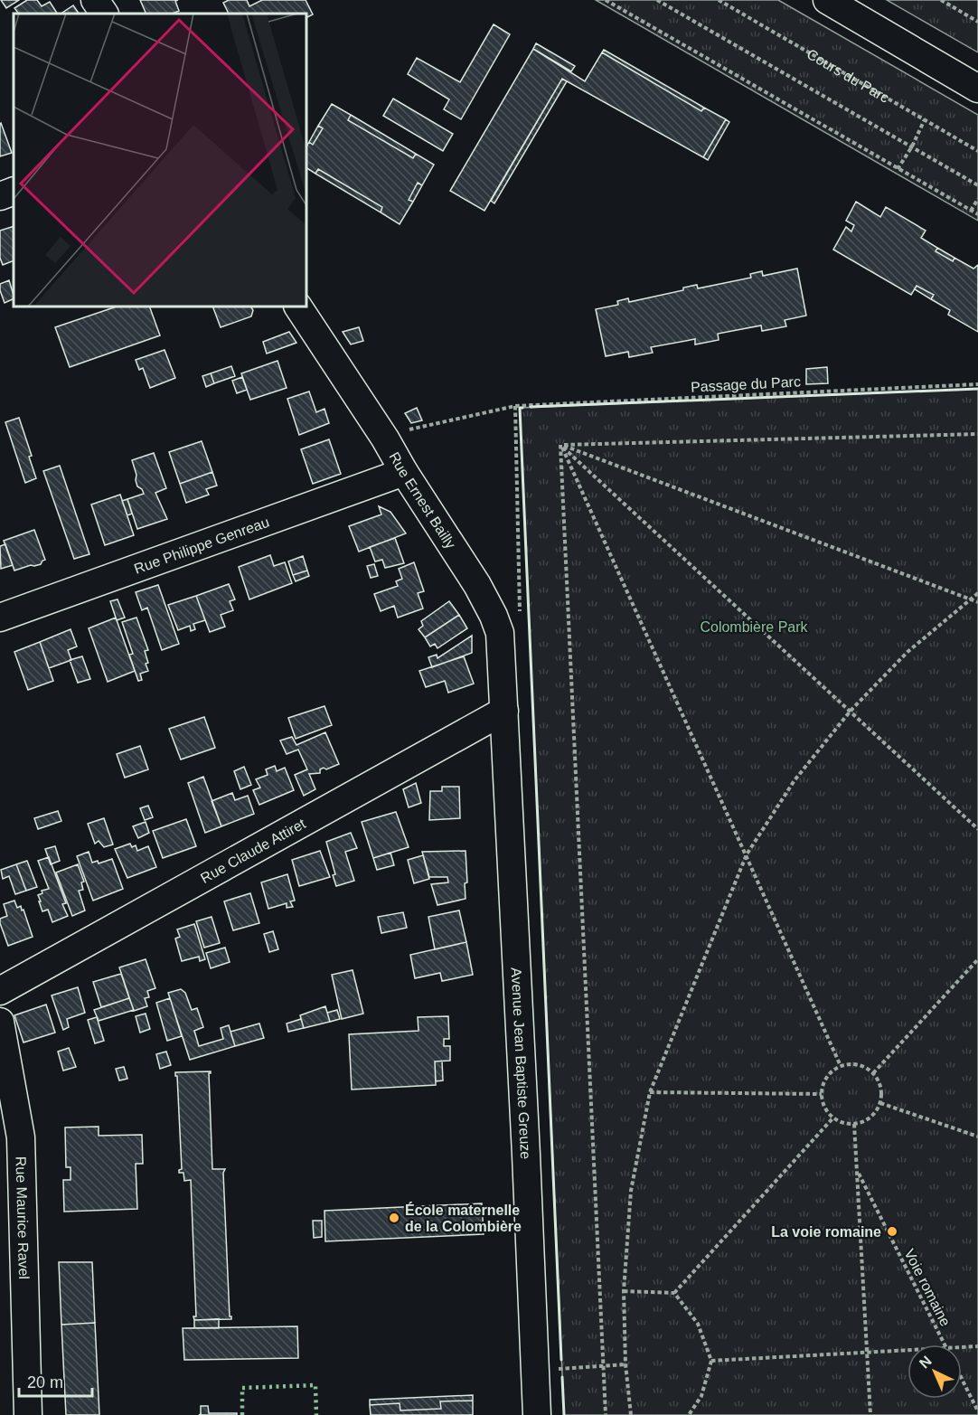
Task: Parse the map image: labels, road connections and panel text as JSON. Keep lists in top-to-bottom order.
{
  "streets": {
    "street": [
      "Rue Ernest Bailly",
      "Rue Philippe Genreau",
      "Rue Claude Attiret",
      "Avenue Jean Baptiste Greuze",
      "Rue Maurice Ravel"
    ],
    "path": ["Cours du Parc", "Passage du Parc", "Voie romaine"]
  },
  "crossings": [
    ["Passage du Parc", "Rue Ernest Bailly"],
    ["Rue Ernest Bailly", "Rue Philippe Genreau"],
    ["Rue Ernest Bailly", "Rue Claude Attiret"],
    ["Rue Ernest Bailly", "Avenue Jean Baptiste Greuze"],
    ["Rue Claude Attiret", "Avenue Jean Baptiste Greuze"]
  ],
  "parks": ["Colombière Park"],
  "places": ["École maternelle de la Colombière", "La voie romaine"],
  "scale_bar": "20 m",
  "north": "top left"
}
